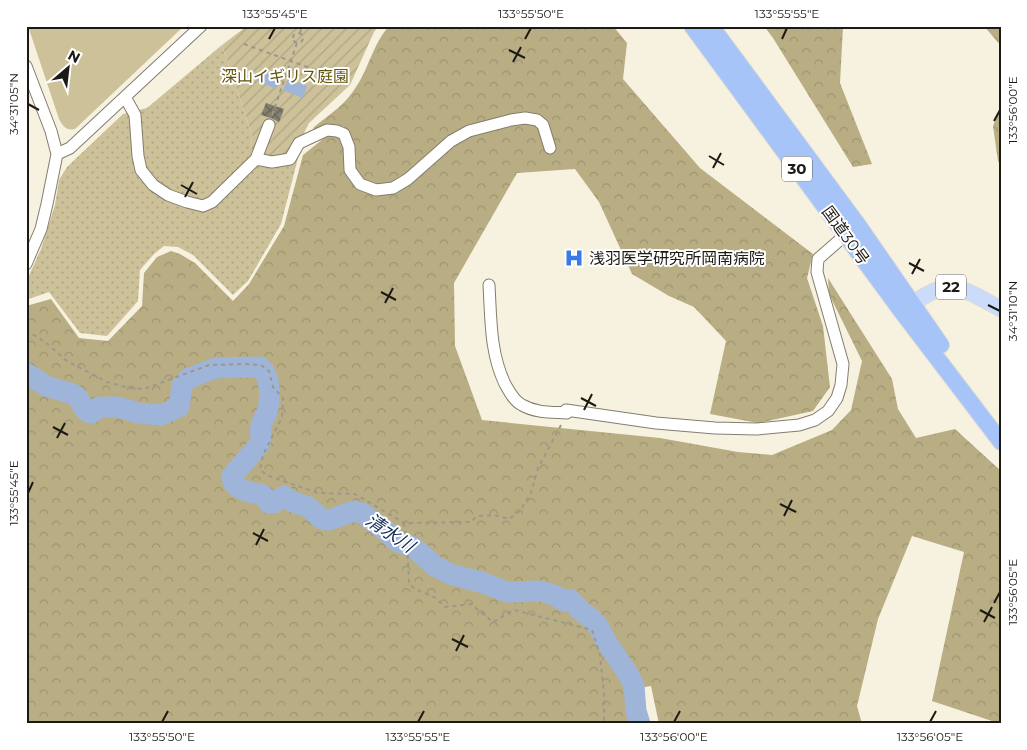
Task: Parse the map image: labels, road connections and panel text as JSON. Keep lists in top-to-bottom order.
{
  "streets": {
    "highway": ["30", "国道30号"],
    "main road": ["22"]
  },
  "crossings": [
    ["国道30号", "22"]
  ],
  "water": ["清水川"],
  "parks": ["深山イギリス庭園"],
  "places": {
    "hospital": ["浅羽医学研究所岡南病院"]
  },
  "north": "top right",
  "coordinates": [
    "133°55'45\"E",
    "133°55'50\"E",
    "133°55'55\"E",
    "34°31'05\"N",
    "133°56'00\"E",
    "34°31'10\"N",
    "133°56'05\"E"
  ]
}
